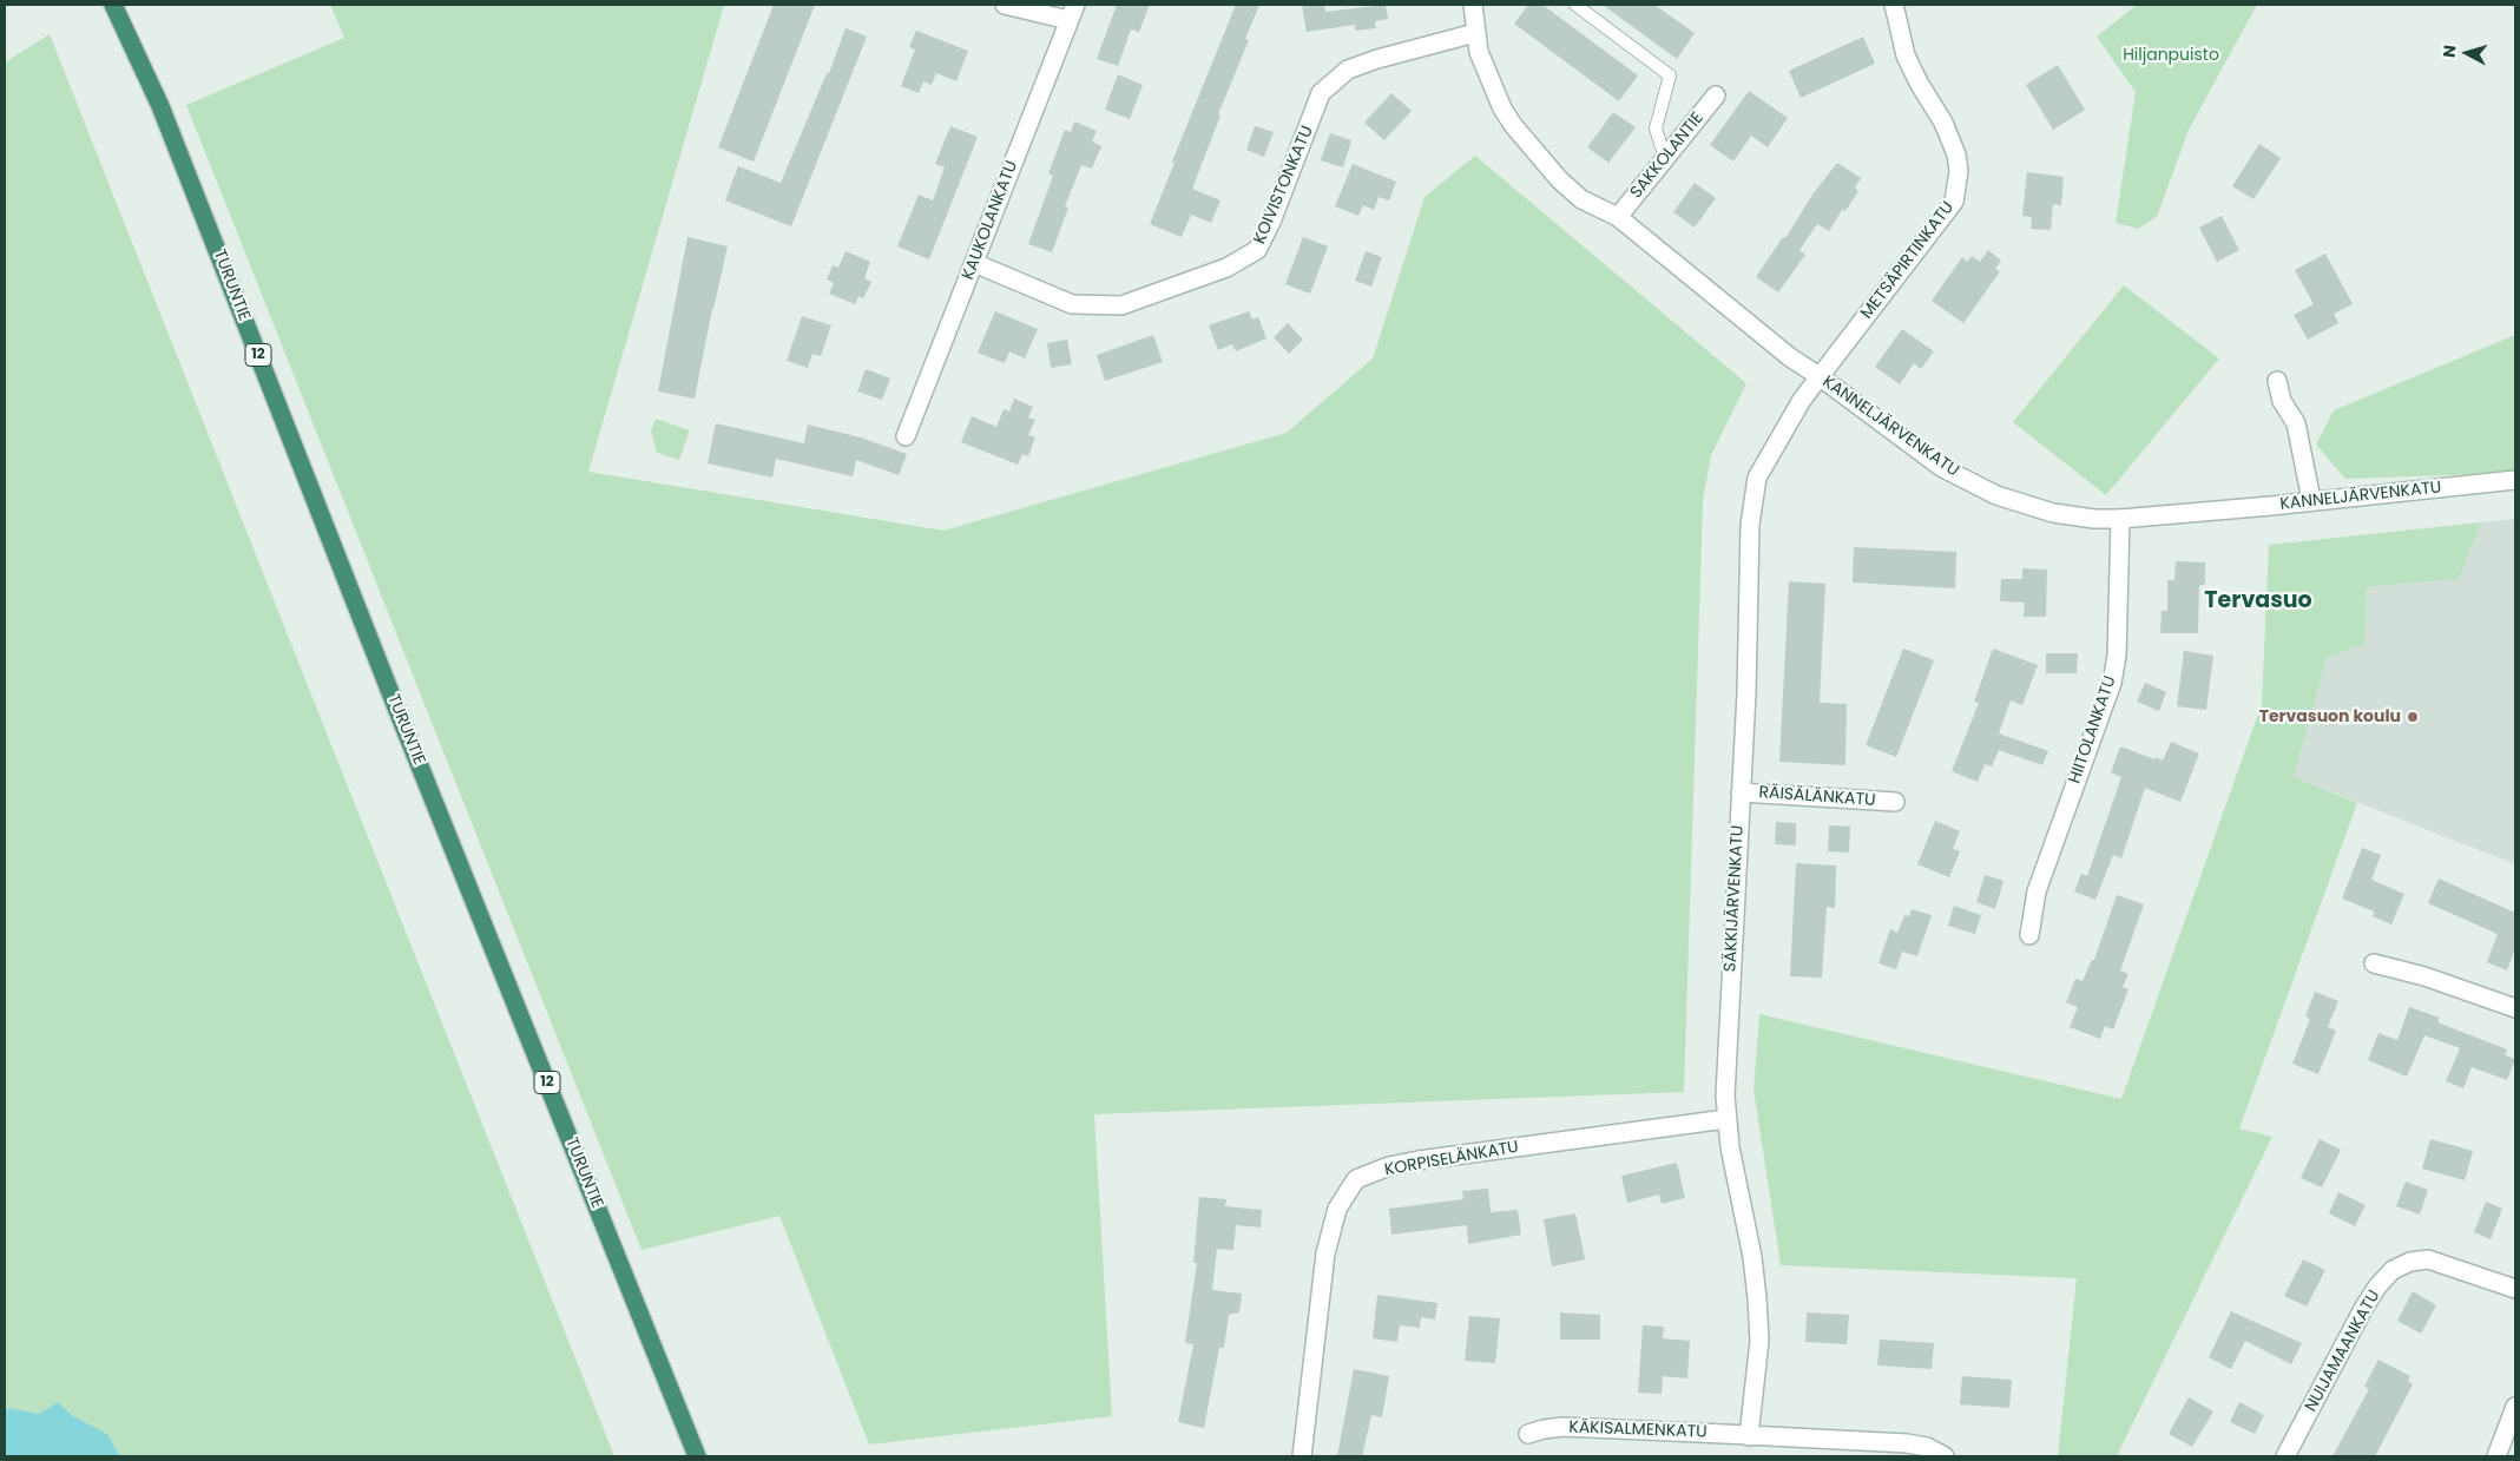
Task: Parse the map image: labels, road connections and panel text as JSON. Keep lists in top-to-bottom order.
{
  "streets": {
    "highway": ["TURUNTIE", "12"],
    "street": [
      "SAKKOLANTIE",
      "KOIVISTONKATU",
      "KAUKOLANKATU",
      "METSÄPIRTINKATU",
      "KANNELJÄRVENKATU",
      "HIITOLANKATU",
      "RÄISÄLÄNKATU",
      "SÄKKIJÄRVENKATU",
      "KORPISELÄNKATU",
      "NUIJAMAANKATU",
      "KÄKISALMENKATU"
    ]
  },
  "crossings": [
    ["SAKKOLANTIE", "KANNELJÄRVENKATU"],
    ["KOIVISTONKATU", "KAUKOLANKATU"],
    ["KOIVISTONKATU", "KANNELJÄRVENKATU"],
    ["METSÄPIRTINKATU", "KANNELJÄRVENKATU"],
    ["METSÄPIRTINKATU", "SÄKKIJÄRVENKATU"],
    ["KANNELJÄRVENKATU", "HIITOLANKATU"],
    ["KANNELJÄRVENKATU", "SÄKKIJÄRVENKATU"],
    ["RÄISÄLÄNKATU", "SÄKKIJÄRVENKATU"],
    ["SÄKKIJÄRVENKATU", "KORPISELÄNKATU"],
    ["SÄKKIJÄRVENKATU", "KÄKISALMENKATU"]
  ],
  "districts": ["Tervasuo"],
  "parks": ["Hiljanpuisto"],
  "places": ["Tervasuon koulu"],
  "north": "left"
}
